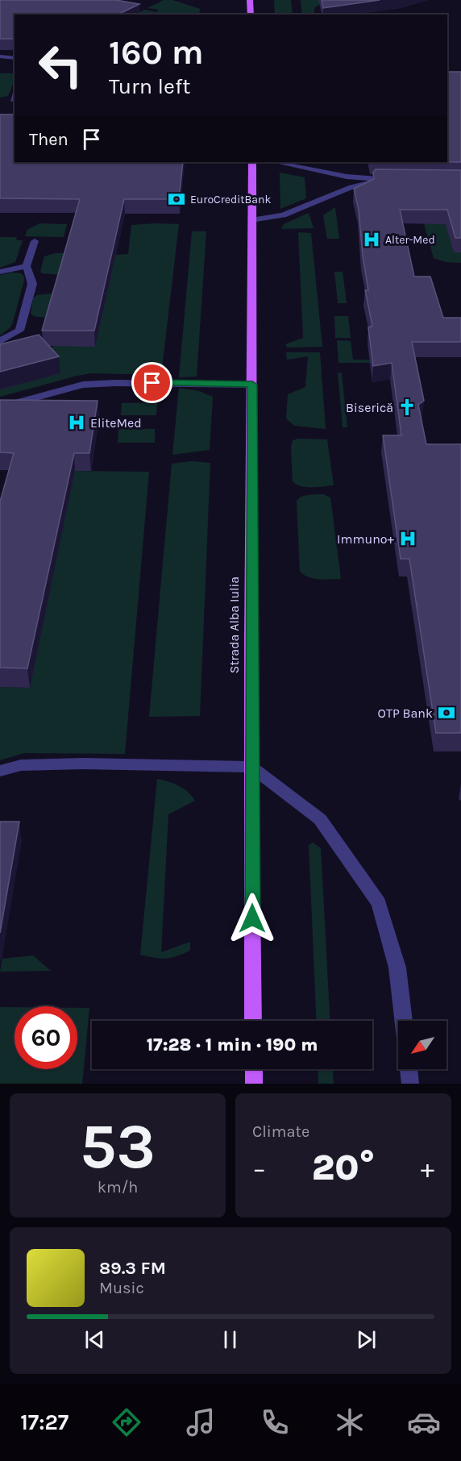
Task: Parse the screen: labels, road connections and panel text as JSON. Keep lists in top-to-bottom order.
{
  "streets": {
    "main road": ["Strada Alba Iulia"]
  },
  "places": {
    "bank": ["EuroCreditBank", "OTP Bank"],
    "hospital": ["Alter-Med", "EliteMed", "Immuno+"],
    "church": ["Biserică"]
  },
  "north": "bottom left",
  "page": {
    "turn": ["160 m", "Turn left"],
    "then": "Then",
    "limit": "60",
    "trip": "17:28 · 1 min · 190 m",
    "tile": [
      ["53", "km/h"],
      "Climate"
    ],
    "heat": ["−", "20°", "+"],
    "song": ["89.3 FM", "Music"],
    "tabs": "17:27"
  }
}
